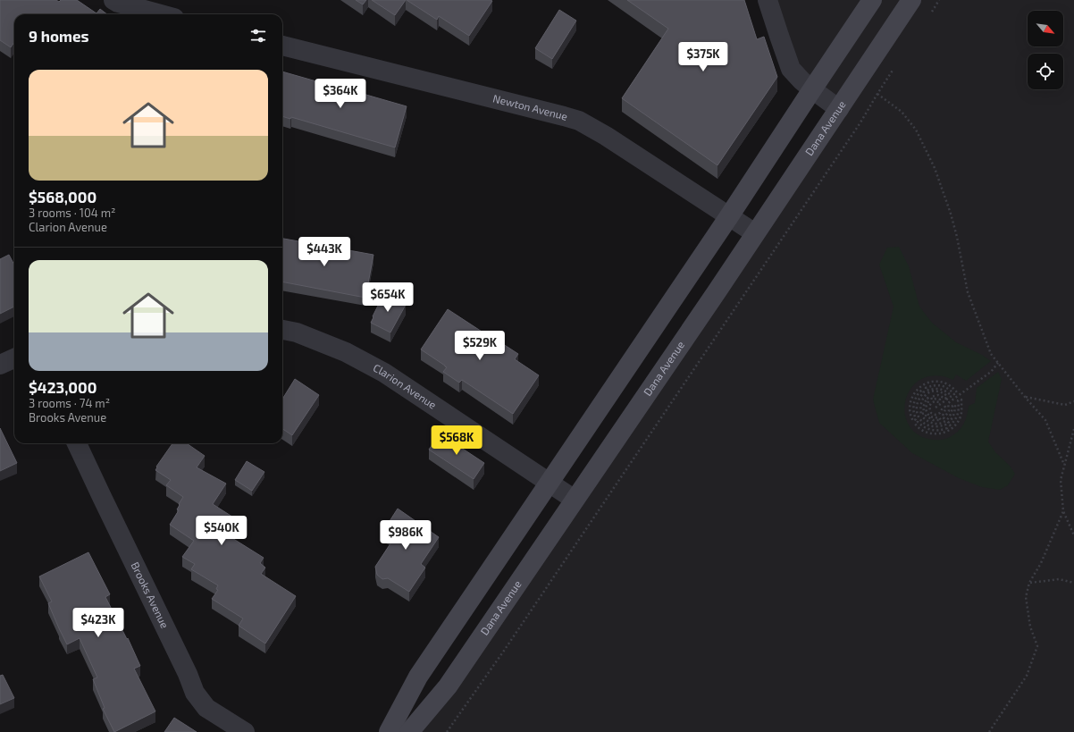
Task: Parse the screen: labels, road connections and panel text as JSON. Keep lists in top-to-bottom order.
{
  "streets": {
    "street": [
      "Newton Avenue",
      "Dana Avenue",
      "Clarion Avenue",
      "Brooks Avenue"
    ]
  },
  "crossings": [
    ["Newton Avenue", "Dana Avenue"],
    ["Dana Avenue", "Clarion Avenue"]
  ],
  "north": "bottom right",
  "page": {
    "heading": "9 homes",
    "price": [
      "$375K",
      "$364K",
      "$443K",
      "$654K",
      "$529K",
      "$568K",
      "$540K",
      "$986K",
      "$423K"
    ],
    "list": [
      {
        "name": "$568,000",
        "note": "3 rooms · 104 m² · Clarion Avenue"
      },
      {
        "name": "$423,000",
        "note": "3 rooms · 74 m² · Brooks Avenue"
      }
    ]
  }
}
